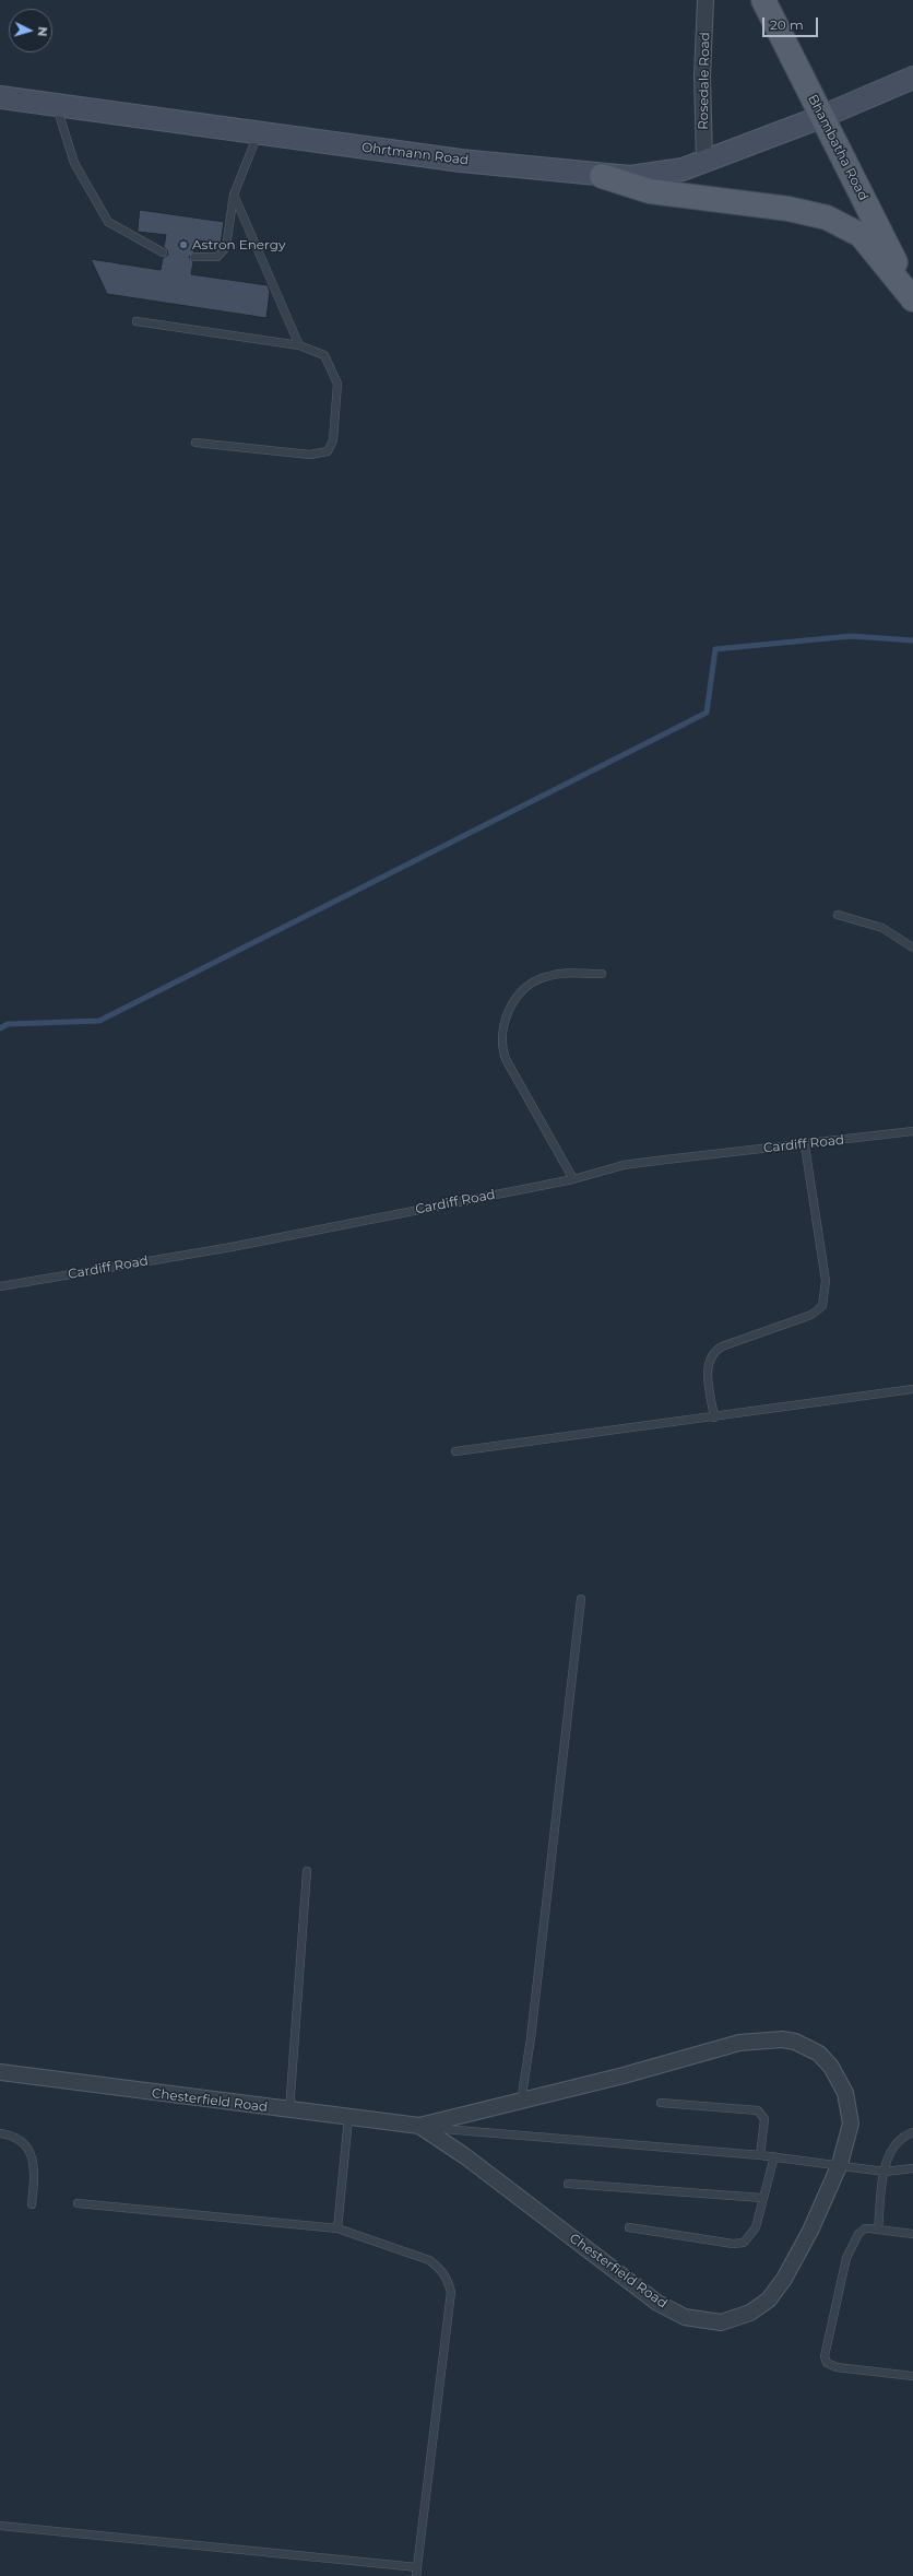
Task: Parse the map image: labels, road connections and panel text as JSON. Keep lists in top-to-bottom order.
{
  "streets": {
    "main road": ["Bhambatha Road", "Ohrtmann Road"],
    "street": ["Rosedale Road", "Chesterfield Road"],
    "lane": ["Cardiff Road"]
  },
  "crossings": [
    ["Rosedale Road", "Ohrtmann Road"],
    ["Bhambatha Road", "Ohrtmann Road"]
  ],
  "places": ["Astron Energy"],
  "scale_bar": "20 m",
  "north": "right"
}
